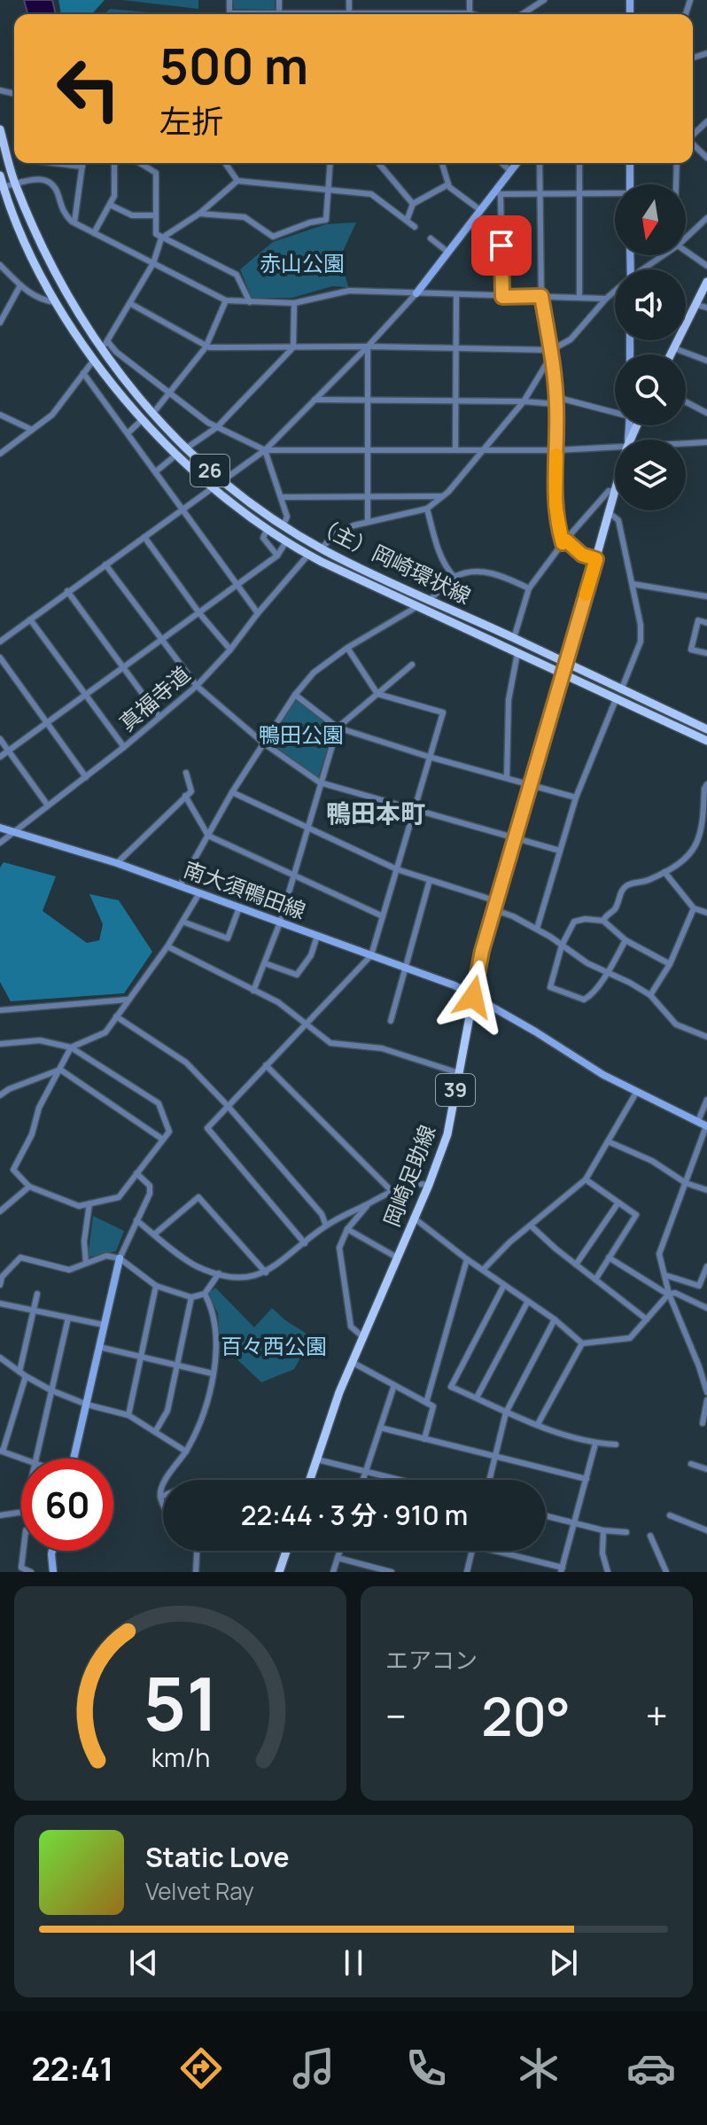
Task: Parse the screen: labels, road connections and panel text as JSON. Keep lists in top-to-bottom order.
{
  "streets": {
    "main road": [
      "26",
      "（主）岡崎環状線",
      "39",
      "岡崎足助線"
    ],
    "street": ["真福寺道", "南大須鴨田線"]
  },
  "crossings": [
    ["（主）岡崎環状線", "真福寺道"],
    ["（主）岡崎環状線", "岡崎足助線"],
    ["真福寺道", "南大須鴨田線"],
    ["南大須鴨田線", "岡崎足助線"]
  ],
  "districts": ["鴨田本町"],
  "parks": ["赤山公園", "鴨田公園", "百々西公園"],
  "north": "bottom",
  "page": {
    "turn": ["500 m", "左折"],
    "limit": "60",
    "trip": "22:44 · 3 分 · 910 m",
    "tile": "エアコン",
    "heat": ["−", "20°", "+"],
    "song": ["Static Love", "Velvet Ray"],
    "tabs": "22:41",
    "gauge": ["51", "km/h"]
  }
}
